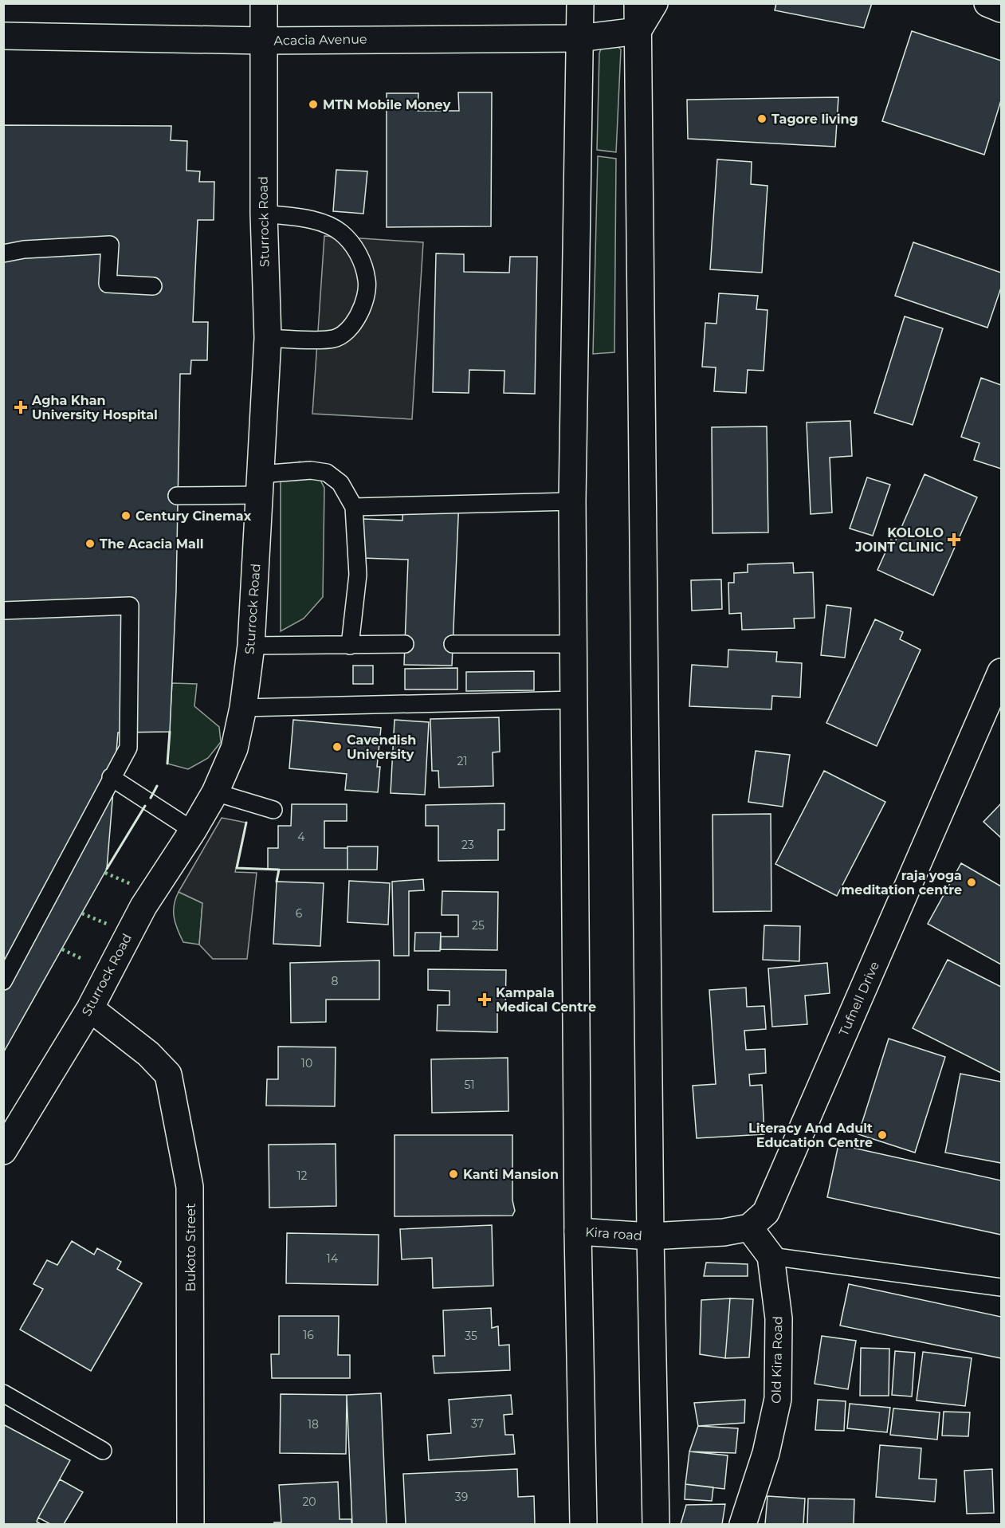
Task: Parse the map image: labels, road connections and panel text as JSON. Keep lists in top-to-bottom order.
{
  "streets": {
    "main road": [
      "Acacia Avenue",
      "Sturrock Road",
      "Tufnell Drive",
      "Kira road",
      "Bukoto Street",
      "Old Kira Road"
    ]
  },
  "crossings": [
    ["Acacia Avenue", "Sturrock Road"],
    ["Sturrock Road", "Bukoto Street"],
    ["Tufnell Drive", "Old Kira Road"]
  ],
  "places": {
    "other": [
      "MTN Mobile Money",
      "Tagore living",
      "Century Cinemax",
      "The Acacia Mall",
      "Cavendish University",
      "raja yoga meditation centre",
      "Literacy And Adult Education Centre",
      "Kanti Mansion"
    ],
    "health": ["Agha Khan University Hospital", "KOLOLO JOINT CLINIC", "Kampala Medical Centre"]
  },
  "house_numbers": [
    "21",
    "4",
    "23",
    "6",
    "25",
    "8",
    "10",
    "51",
    "12",
    "14",
    "16",
    "35",
    "37",
    "18",
    "39",
    "20"
  ]
}
